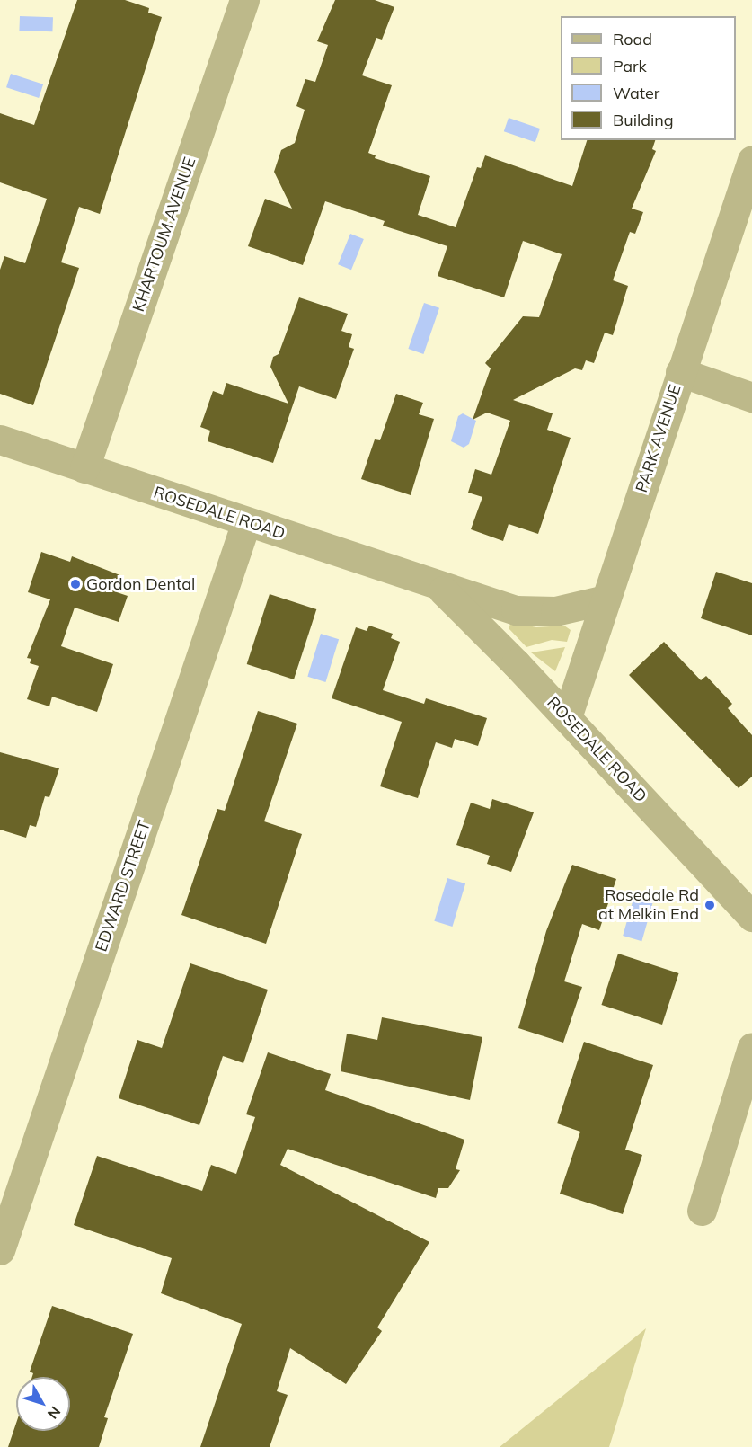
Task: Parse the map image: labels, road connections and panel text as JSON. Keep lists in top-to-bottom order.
{
  "streets": {
    "street": [
      "KHARTOUM AVENUE",
      "PARK AVENUE",
      "ROSEDALE ROAD",
      "EDWARD STREET"
    ]
  },
  "crossings": [
    ["KHARTOUM AVENUE", "ROSEDALE ROAD"],
    ["PARK AVENUE", "ROSEDALE ROAD"],
    ["ROSEDALE ROAD", "EDWARD STREET"]
  ],
  "places": ["Gordon Dental", "Rosedale Rd at Melkin End"],
  "legend": [
    "Road",
    "Park",
    "Water",
    "Building"
  ],
  "north": "bottom right"
}
